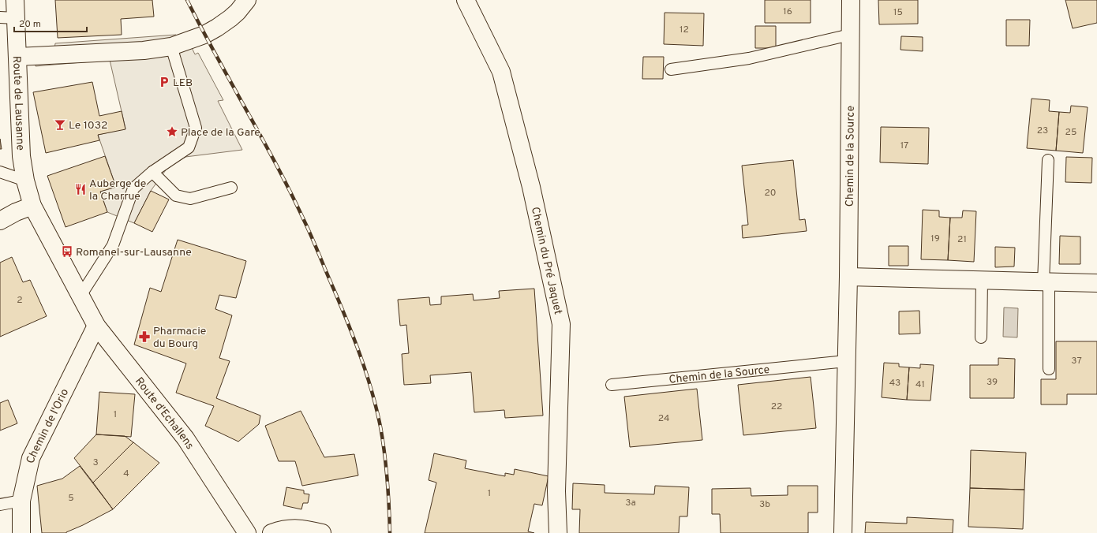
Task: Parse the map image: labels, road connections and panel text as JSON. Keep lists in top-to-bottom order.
{
  "streets": {
    "street": [
      "Route de Lausanne",
      "Chemin de la Source",
      "Chemin du Pré Jaquet",
      "Route d'Echallens",
      "Chemin de l'Orio"
    ]
  },
  "crossings": [
    ["Route de Lausanne", "Route d'Echallens"],
    ["Route d'Echallens", "Chemin de l'Orio"]
  ],
  "places": {
    "parking": ["LEB"],
    "bar": ["Le 1032"],
    "place": ["Place de la Gare"],
    "restaurant": ["Auberge de la Charrue"],
    "bus stop": ["Romanel-sur-Lausanne"],
    "pharmacy": ["Pharmacie du Bourg"]
  },
  "house_numbers": [
    "16",
    "15",
    "12",
    "23",
    "25",
    "17",
    "20",
    "19",
    "21",
    "2",
    "37",
    "39",
    "43",
    "41",
    "22",
    "1",
    "24",
    "3",
    "4",
    "1",
    "5",
    "3a",
    "3b"
  ],
  "scale_bar": "20 m"
}
